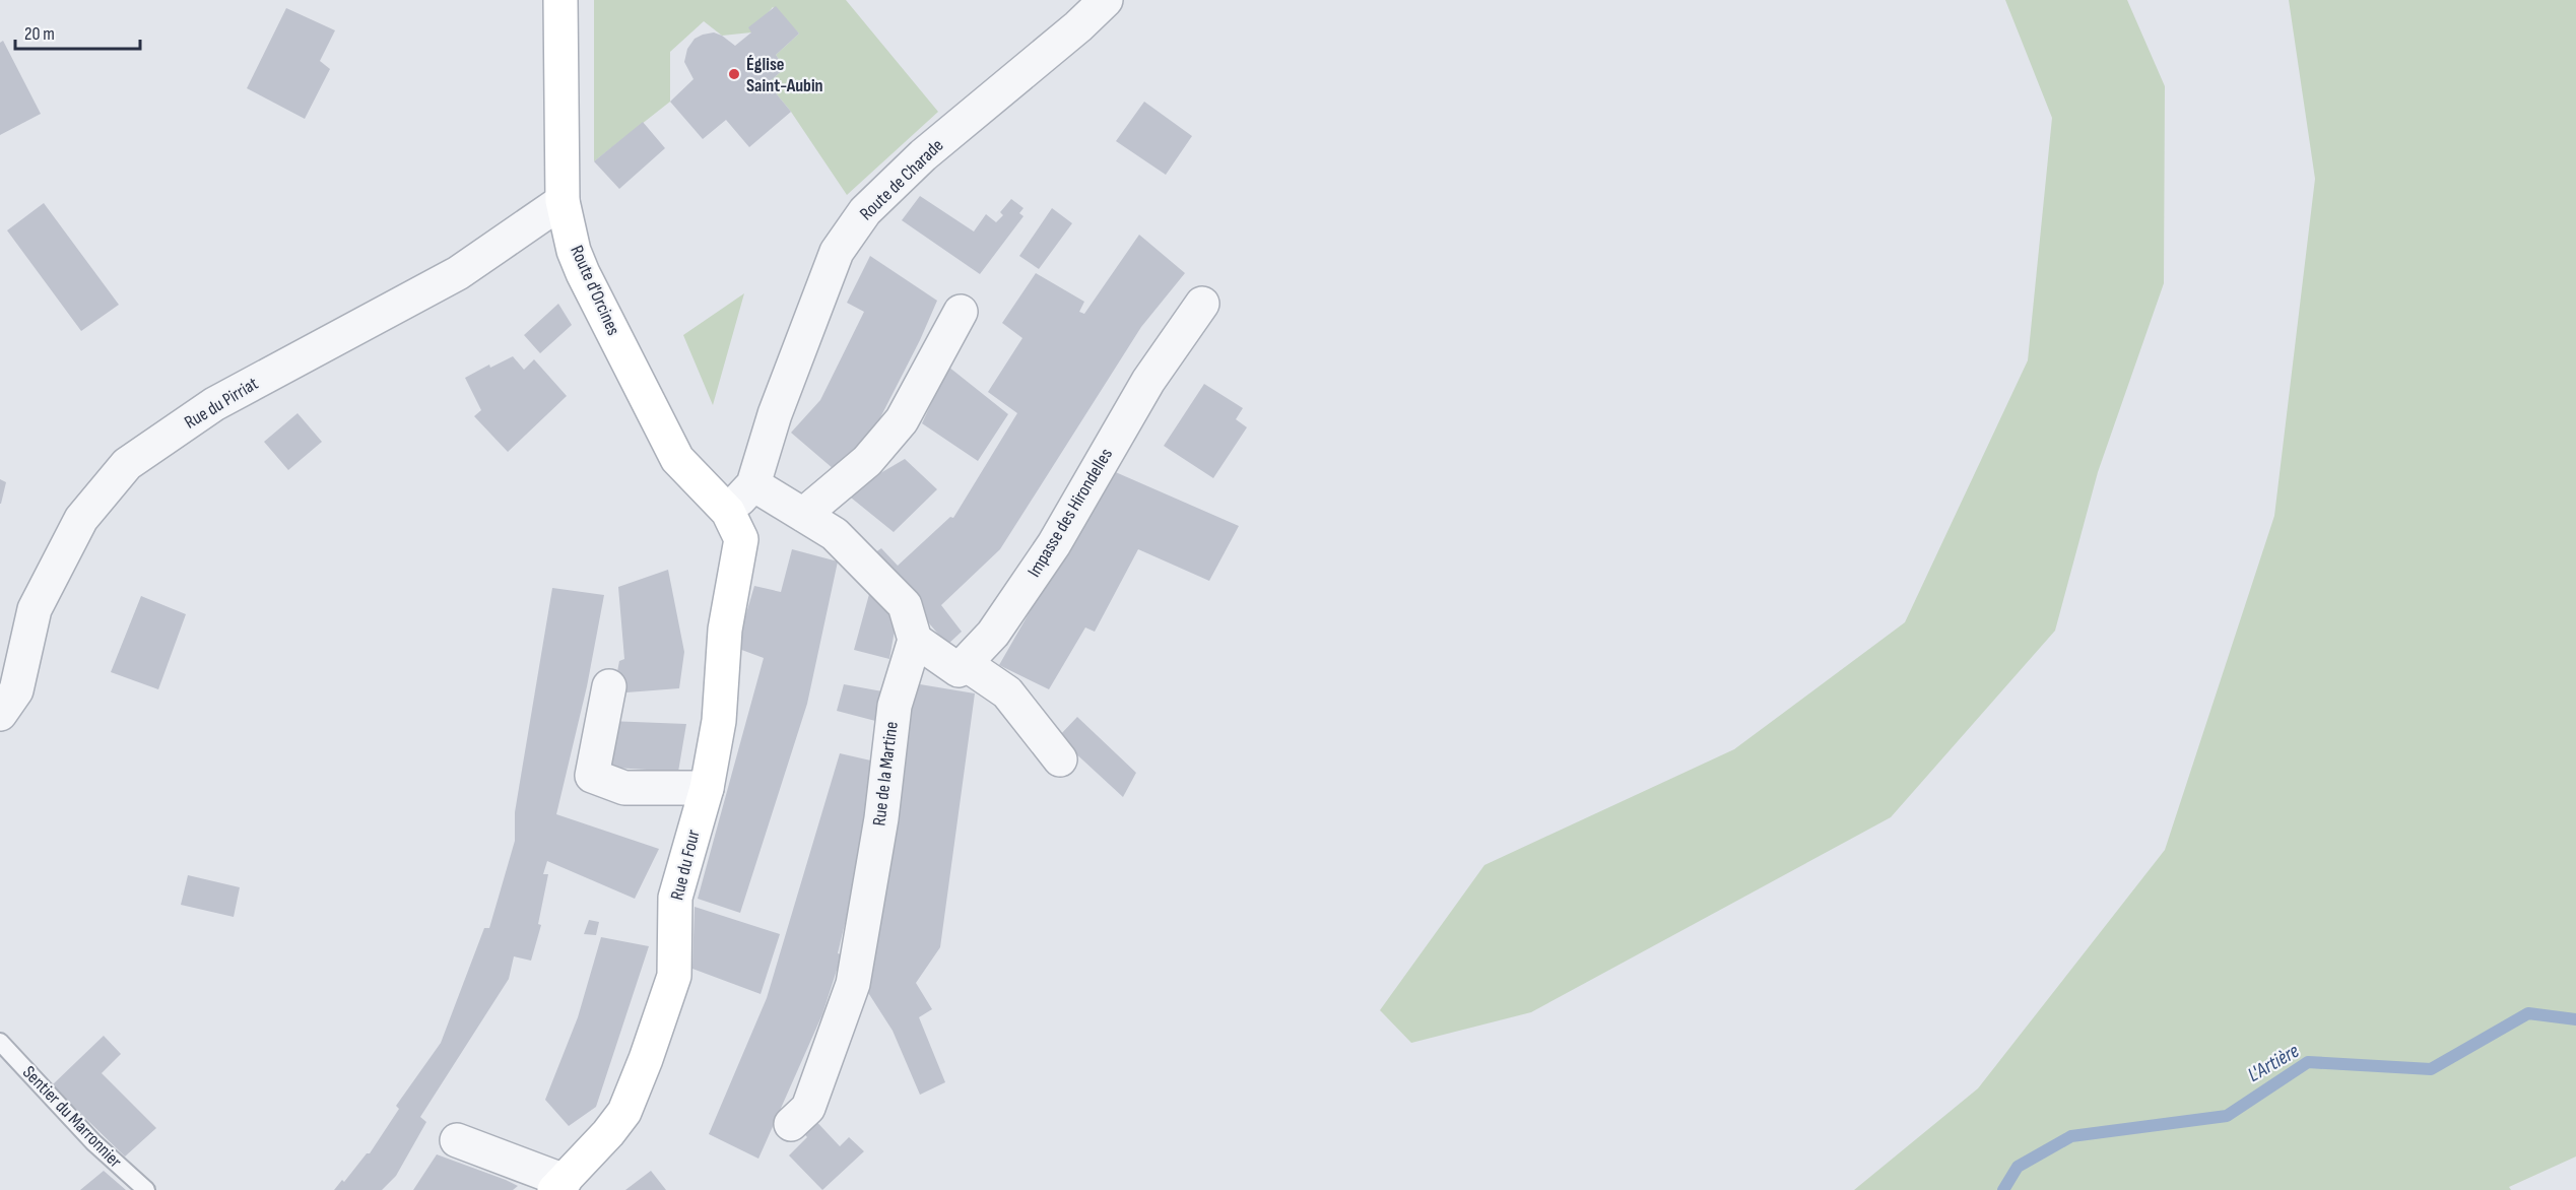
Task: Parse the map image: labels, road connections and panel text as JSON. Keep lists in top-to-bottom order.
{
  "streets": {
    "main road": ["Route d'Orcines", "Rue du Four"],
    "street": [
      "Route de Charade",
      "Rue du Pirriat",
      "Impasse des Hirondelles",
      "Rue de la Martine"
    ],
    "lane": ["Sentier du Marronnier"]
  },
  "crossings": [
    ["Route de Charade", "Route d'Orcines"],
    ["Route de Charade", "Rue du Four"],
    ["Route d'Orcines", "Rue du Pirriat"],
    ["Route d'Orcines", "Rue du Four"]
  ],
  "water": ["L'Artière"],
  "places": ["Église Saint-Aubin"],
  "scale_bar": "20 m"
}
